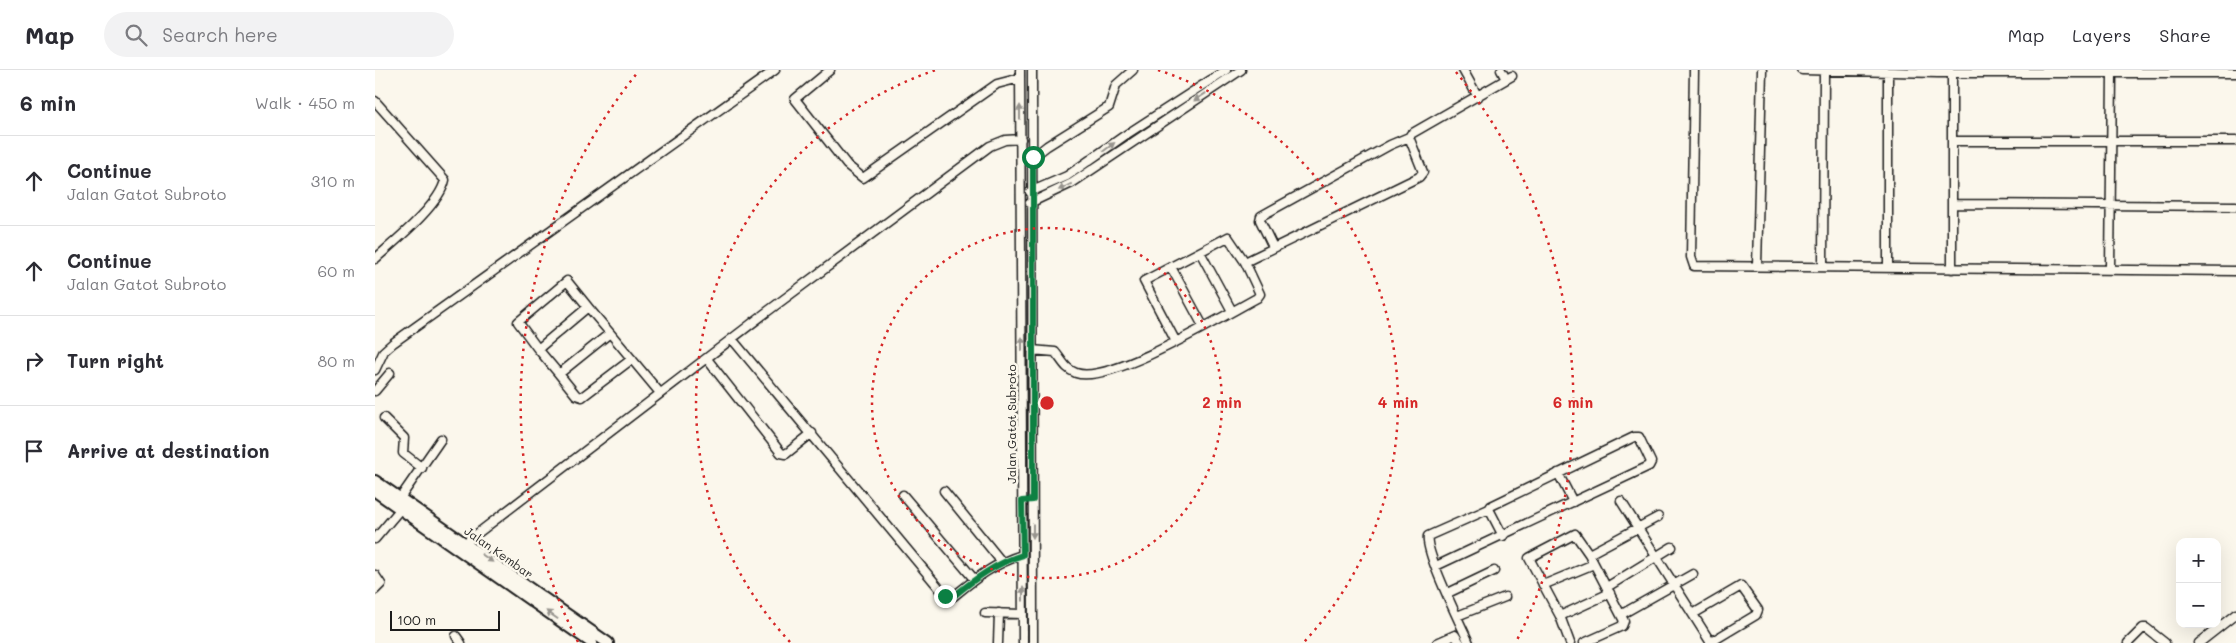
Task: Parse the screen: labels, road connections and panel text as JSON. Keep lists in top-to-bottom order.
{
  "streets": {
    "main road": ["Jalan Kembar"],
    "street": ["Jalan Gatot Subroto"]
  },
  "scale_bar": "100 m",
  "page": {
    "header": "Map",
    "search": "Search here",
    "nav": ["Map", "Layers", "Share"],
    "heading": ["6 min", "Walk · 450 m"],
    "list": [
      ["Continue", "Jalan Gatot Subroto", "310 m"],
      ["Continue", "Jalan Gatot Subroto", "60 m"],
      ["Turn right", "80 m"],
      "Arrive at destination"
    ],
    "map_buttons": ["+", "−"],
    "scale": "100 m"
  },
  "rings": ["2 min", "4 min", "6 min"]
}
